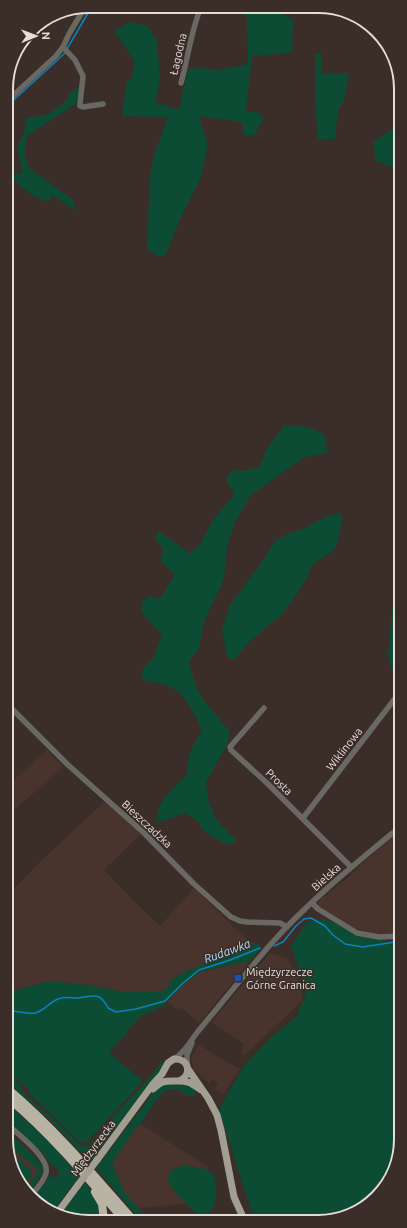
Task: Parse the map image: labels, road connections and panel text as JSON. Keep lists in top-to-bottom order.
{
  "streets": {
    "main road": ["Międzyrzecka"],
    "street": [
      "Łagodna",
      "Wiklinowa",
      "Prosta",
      "Bieszczadzka",
      "Bielska"
    ]
  },
  "crossings": [
    ["Wiklinowa", "Prosta"],
    ["Prosta", "Bielska"],
    ["Bieszczadzka", "Bielska"]
  ],
  "water": ["Rudawka"],
  "places": {
    "transit": ["Międzyrzecze Górne Granica"]
  },
  "north": "right"
}
